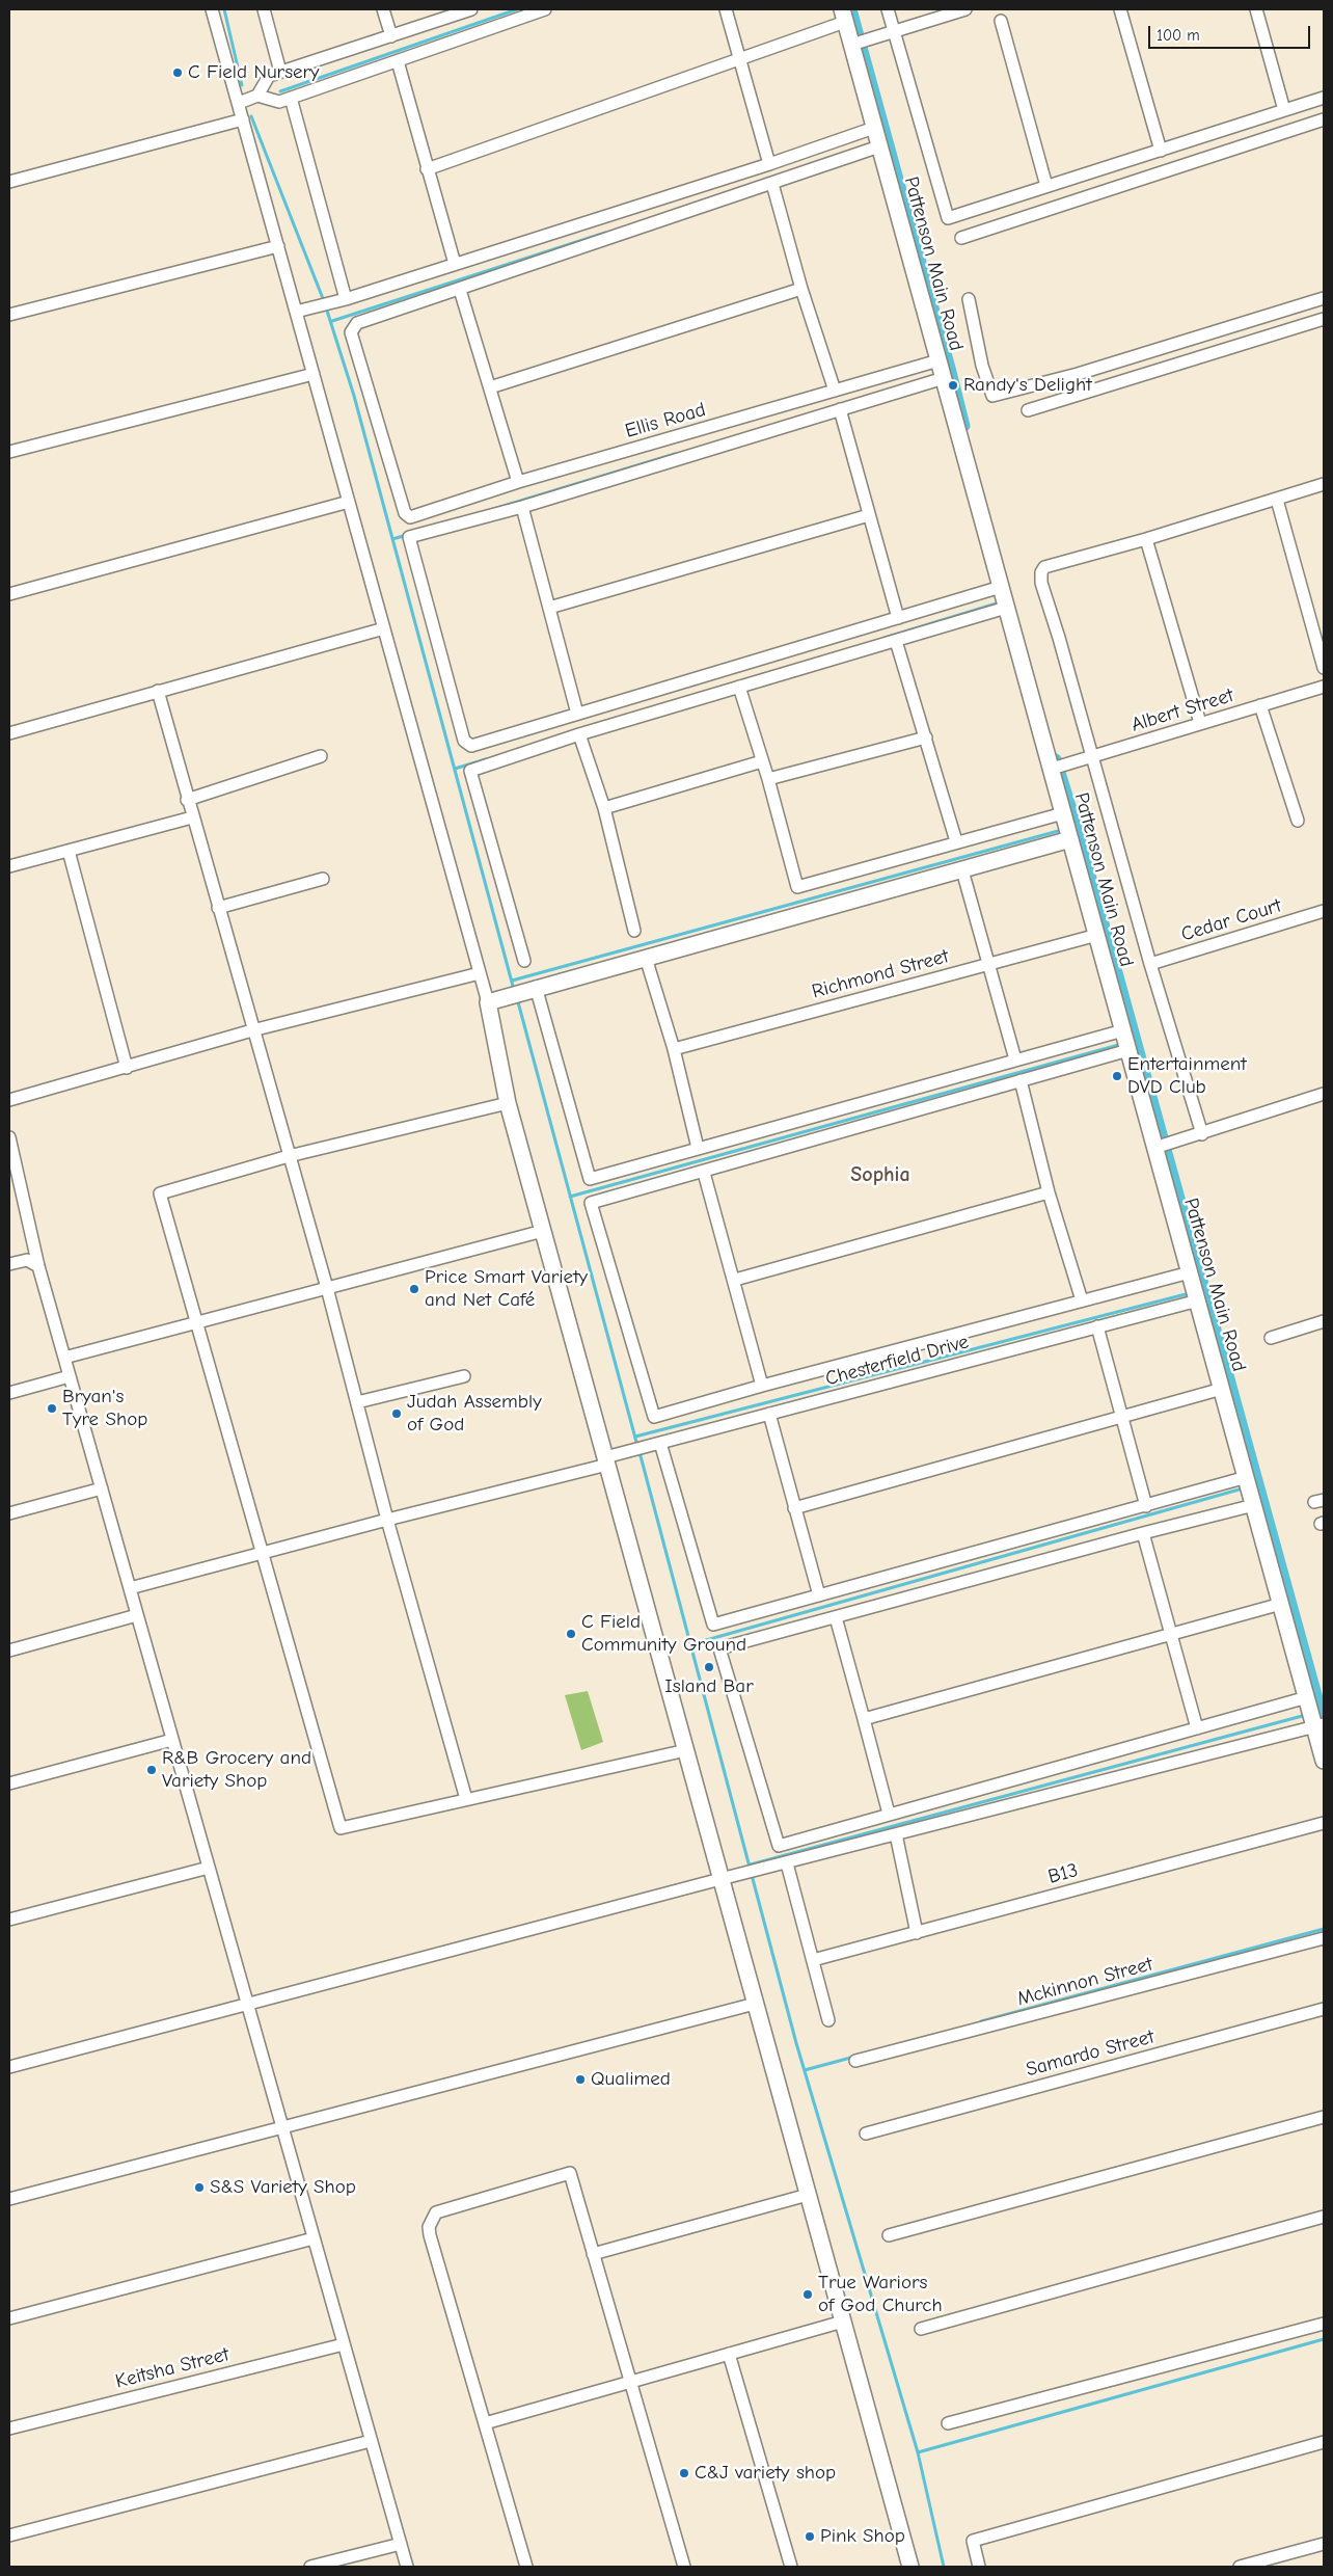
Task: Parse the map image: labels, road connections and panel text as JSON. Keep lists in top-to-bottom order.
{
  "streets": {
    "street": [
      "Pattenson Main Road",
      "Ellis Road",
      "Albert Street",
      "Cedar Court",
      "Richmond Street",
      "Chesterfield Drive",
      "B13",
      "Mckinnon Street",
      "Samardo Street",
      "Keitsha Street"
    ]
  },
  "crossings": [
    ["Pattenson Main Road", "Ellis Road"],
    ["Pattenson Main Road", "Albert Street"],
    ["Pattenson Main Road", "Richmond Street"],
    ["Pattenson Main Road", "Chesterfield Drive"]
  ],
  "districts": ["Sophia"],
  "places": [
    "C Field Nursery",
    "Randy's Delight",
    "Entertainment DVD Club",
    "Price Smart Variety and Net Café",
    "Bryan's Tyre Shop",
    "Judah Assembly of God",
    "C Field Community Ground",
    "Island Bar",
    "R&B Grocery and Variety Shop",
    "Qualimed",
    "S&S Variety Shop",
    "True Wariors of God Church",
    "C&J variety shop",
    "Pink Shop"
  ],
  "scale_bar": "100 m"
}
